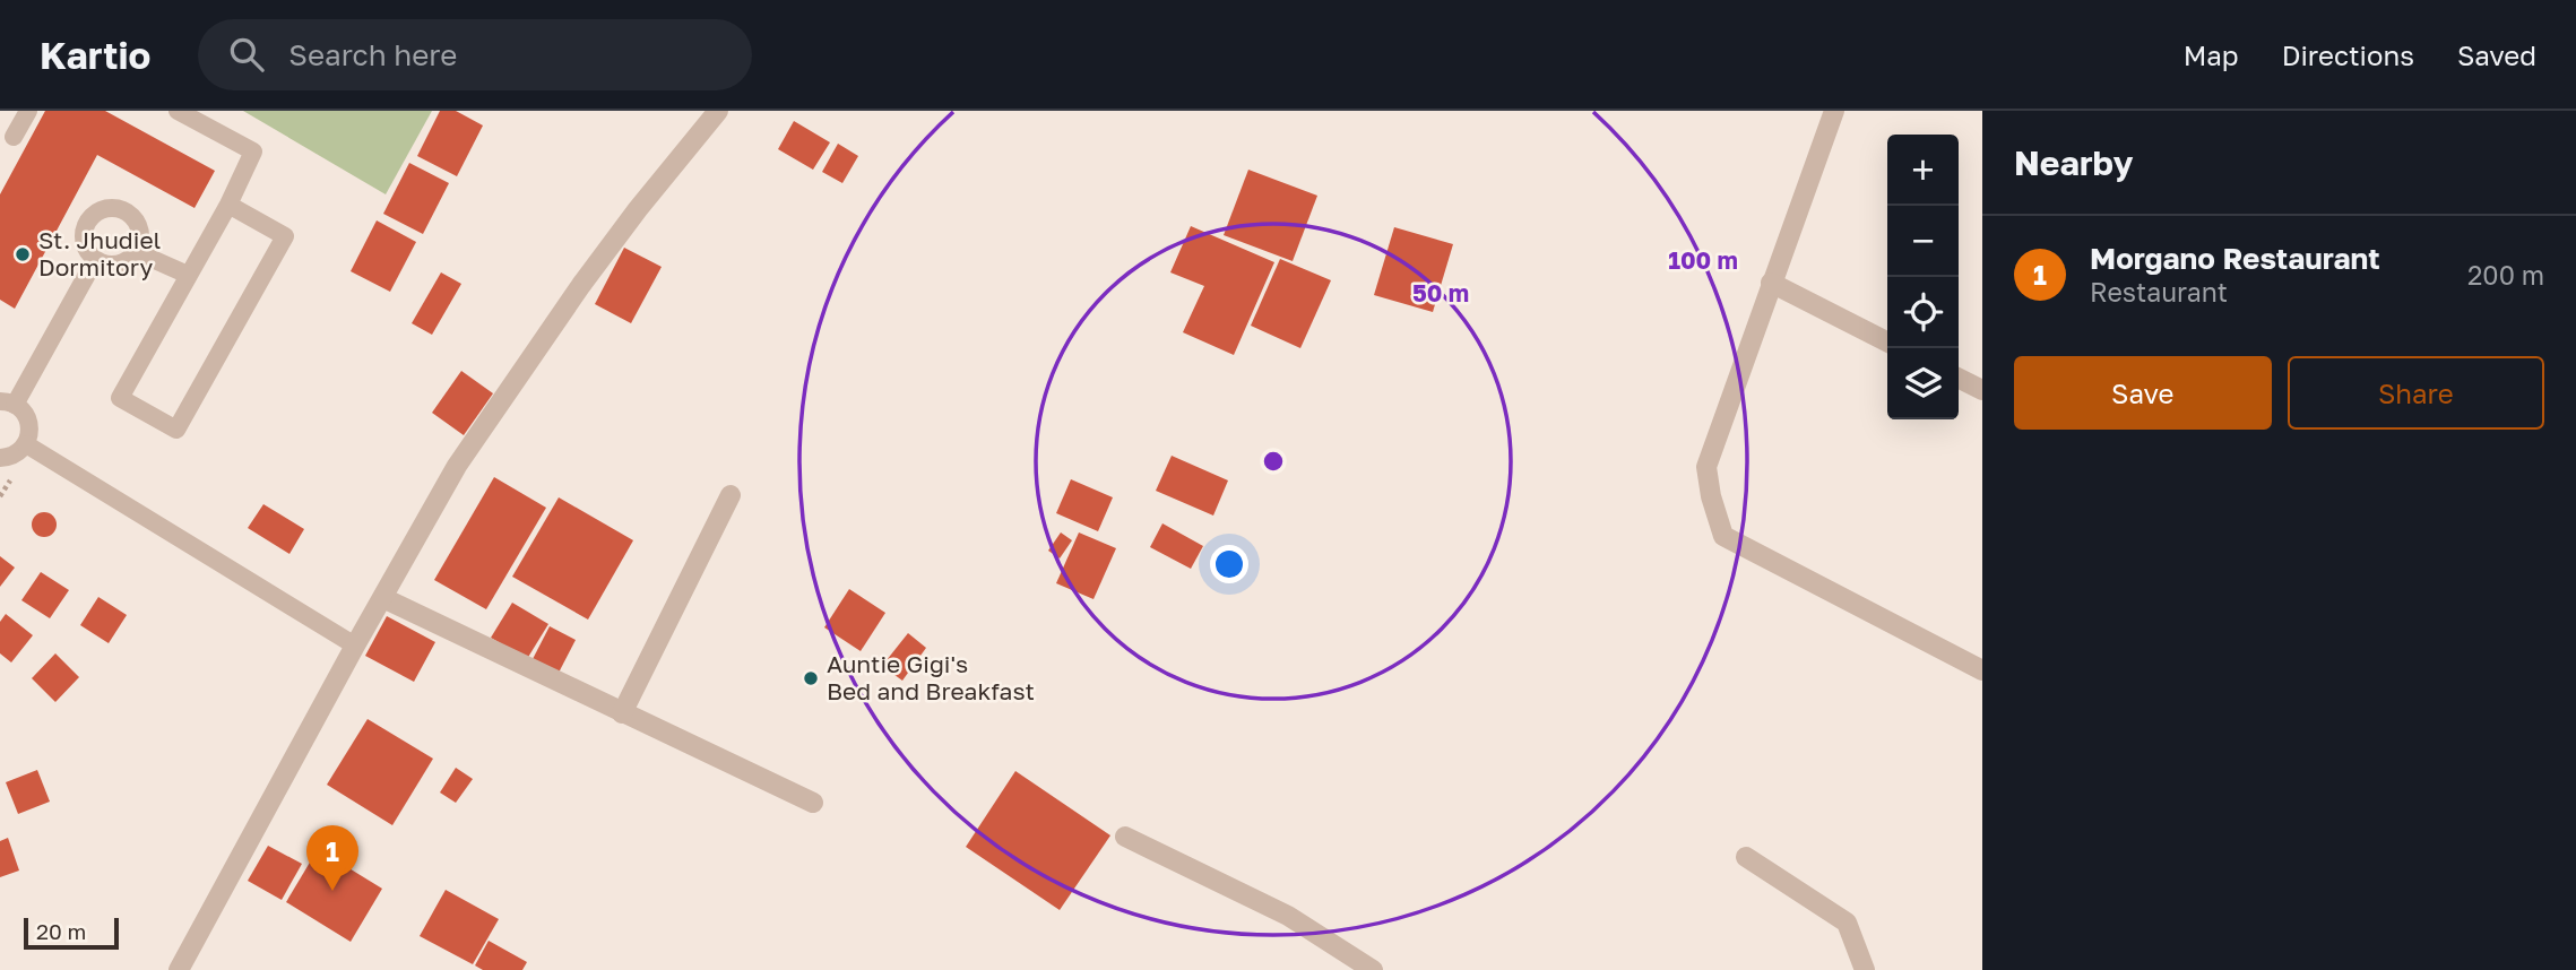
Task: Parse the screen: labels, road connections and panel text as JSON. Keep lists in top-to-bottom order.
{
  "places": ["St. Jhudiel Dormitory", "Auntie Gigi's Bed and Breakfast"],
  "scale_bar": "20 m",
  "page": {
    "header": "Kartio",
    "search": "Search here",
    "nav": ["Map", "Directions", "Saved"],
    "heading": "Nearby",
    "map_buttons": ["+", "−"],
    "list": [
      {
        "mark": "1",
        "name": "Morgano Restaurant",
        "note": "Restaurant",
        "value": "200 m"
      }
    ],
    "buttons": ["Save", "Share"],
    "pins": "1",
    "scale": "20 m"
  },
  "rings": ["100 m", "50 m"]
}
